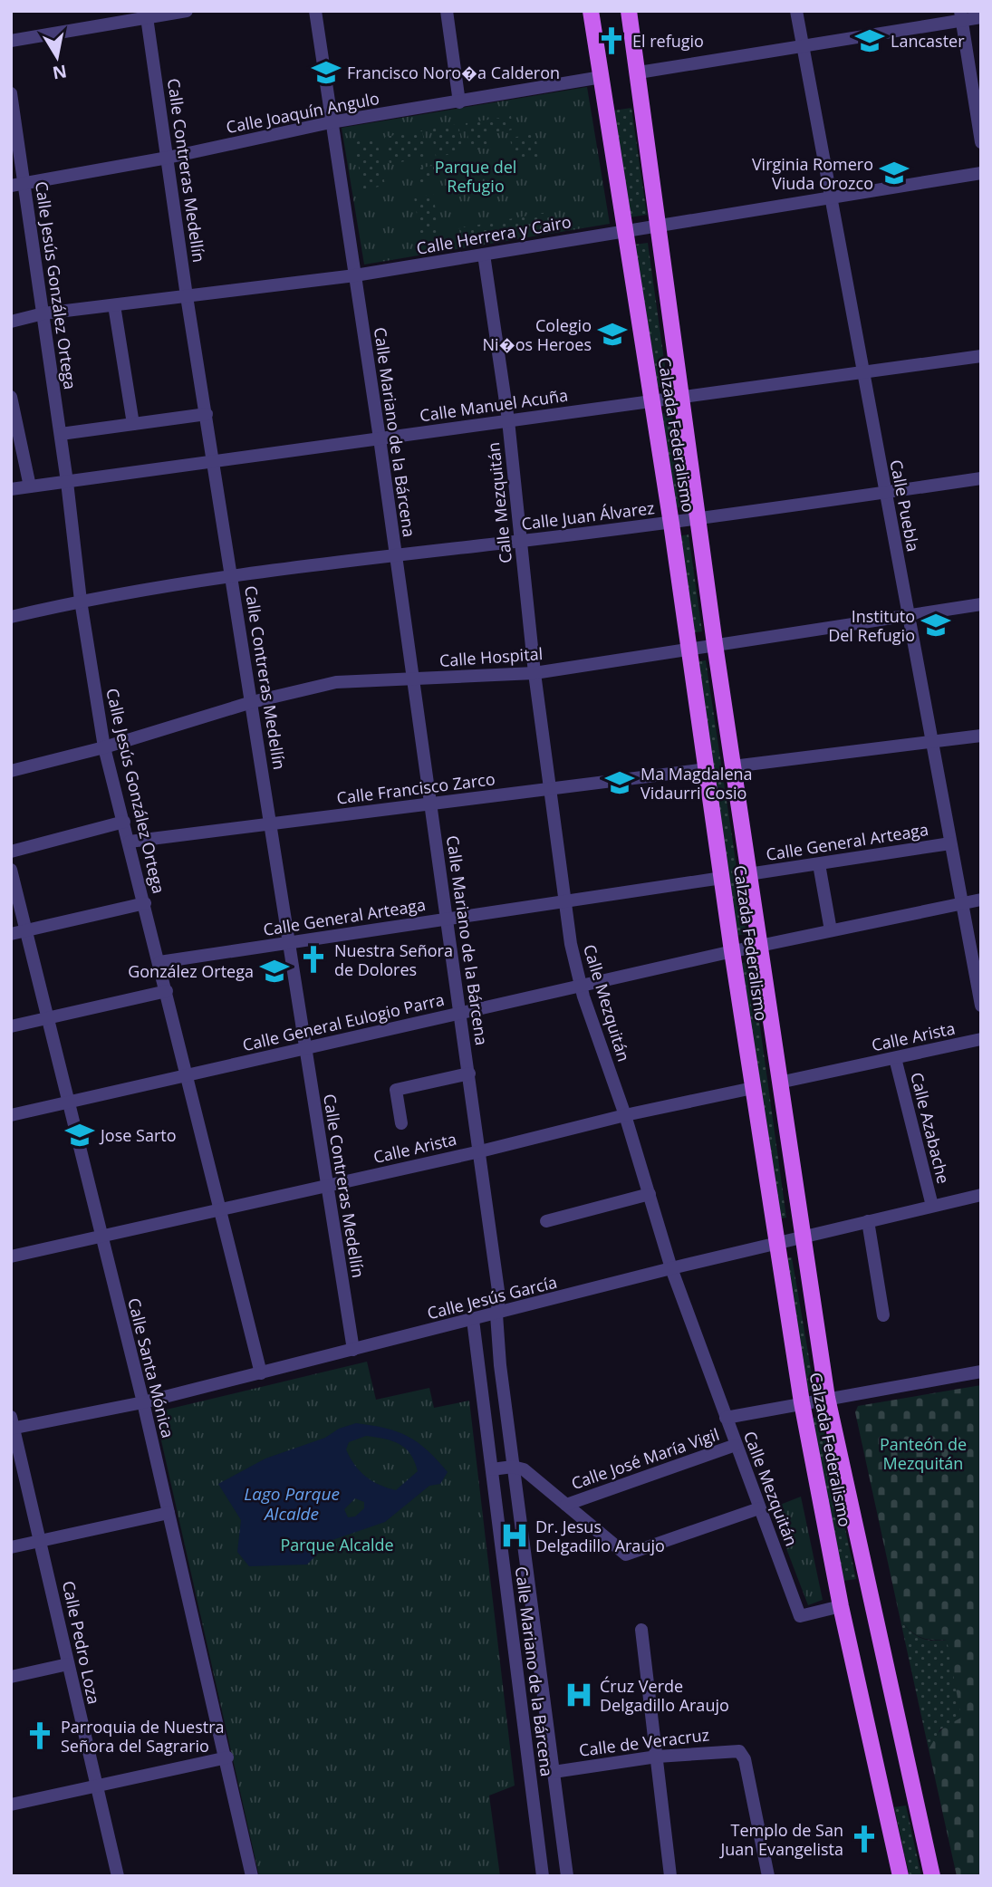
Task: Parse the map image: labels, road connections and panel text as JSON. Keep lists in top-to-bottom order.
{
  "streets": {
    "main road": ["Calzada Federalismo"],
    "street": [
      "Calle Joaquín Angulo",
      "Calle Contreras Medellín",
      "Calle Herrera y Cairo",
      "Calle Jesús González Ortega",
      "Calle Manuel Acuña",
      "Calle Mariano de la Bárcena",
      "Calle Mezquitán",
      "Calle Puebla",
      "Calle Juan Álvarez",
      "Calle Hospital",
      "Calle Francisco Zarco",
      "Calle General Arteaga",
      "Calle General Eulogio Parra",
      "Calle Arista",
      "Calle Azabache",
      "Calle Jesús García",
      "Calle Santa Mónica",
      "Calle José María Vigil",
      "Calle Pedro Loza",
      "Calle de Veracruz"
    ]
  },
  "crossings": [
    ["Calle Joaquín Angulo", "Calle Contreras Medellín"],
    ["Calle Joaquín Angulo", "Calle Jesús González Ortega"],
    ["Calle Joaquín Angulo", "Calle Mariano de la Bárcena"],
    ["Calle Joaquín Angulo", "Calzada Federalismo"],
    ["Calle Contreras Medellín", "Calle Herrera y Cairo"],
    ["Calle Contreras Medellín", "Calle Manuel Acuña"],
    ["Calle Contreras Medellín", "Calle Juan Álvarez"],
    ["Calle Contreras Medellín", "Calle Hospital"],
    ["Calle Contreras Medellín", "Calle Francisco Zarco"],
    ["Calle Contreras Medellín", "Calle General Arteaga"],
    ["Calle Contreras Medellín", "Calle General Eulogio Parra"],
    ["Calle Contreras Medellín", "Calle Arista"],
    ["Calle Contreras Medellín", "Calle Jesús García"],
    ["Calle Herrera y Cairo", "Calle Jesús González Ortega"],
    ["Calle Herrera y Cairo", "Calle Mariano de la Bárcena"],
    ["Calle Herrera y Cairo", "Calzada Federalismo"],
    ["Calle Herrera y Cairo", "Calle Mezquitán"],
    ["Calle Herrera y Cairo", "Calle Puebla"],
    ["Calle Jesús González Ortega", "Calle Manuel Acuña"],
    ["Calle Jesús González Ortega", "Calle Juan Álvarez"],
    ["Calle Jesús González Ortega", "Calle Hospital"],
    ["Calle Jesús González Ortega", "Calle Francisco Zarco"],
    ["Calle Jesús González Ortega", "Calle General Arteaga"],
    ["Calle Jesús González Ortega", "Calle General Eulogio Parra"],
    ["Calle Jesús González Ortega", "Calle Arista"],
    ["Calle Jesús González Ortega", "Calle Jesús García"],
    ["Calle Manuel Acuña", "Calle Mariano de la Bárcena"],
    ["Calle Manuel Acuña", "Calzada Federalismo"],
    ["Calle Manuel Acuña", "Calle Mezquitán"],
    ["Calle Manuel Acuña", "Calle Puebla"],
    ["Calle Mariano de la Bárcena", "Calle Juan Álvarez"],
    ["Calle Mariano de la Bárcena", "Calle Hospital"],
    ["Calle Mariano de la Bárcena", "Calle Francisco Zarco"],
    ["Calle Mariano de la Bárcena", "Calle General Arteaga"],
    ["Calle Mariano de la Bárcena", "Calle General Eulogio Parra"],
    ["Calle Mariano de la Bárcena", "Calle Arista"],
    ["Calle Mariano de la Bárcena", "Calle Jesús García"],
    ["Calle Mariano de la Bárcena", "Calle de Veracruz"],
    ["Calzada Federalismo", "Calle Mezquitán"],
    ["Calzada Federalismo", "Calle Juan Álvarez"],
    ["Calzada Federalismo", "Calle Hospital"],
    ["Calzada Federalismo", "Calle Francisco Zarco"],
    ["Calzada Federalismo", "Calle General Arteaga"],
    ["Calzada Federalismo", "Calle General Eulogio Parra"],
    ["Calzada Federalismo", "Calle Arista"],
    ["Calzada Federalismo", "Calle Jesús García"],
    ["Calzada Federalismo", "Calle José María Vigil"],
    ["Calle Mezquitán", "Calle Juan Álvarez"],
    ["Calle Mezquitán", "Calle Hospital"],
    ["Calle Mezquitán", "Calle Francisco Zarco"],
    ["Calle Mezquitán", "Calle General Arteaga"],
    ["Calle Mezquitán", "Calle General Eulogio Parra"],
    ["Calle Mezquitán", "Calle Arista"],
    ["Calle Mezquitán", "Calle Jesús García"],
    ["Calle Mezquitán", "Calle José María Vigil"],
    ["Calle Puebla", "Calle Juan Álvarez"],
    ["Calle Puebla", "Calle Hospital"],
    ["Calle Puebla", "Calle General Arteaga"],
    ["Calle Puebla", "Calle General Eulogio Parra"],
    ["Calle General Eulogio Parra", "Calle Santa Mónica"],
    ["Calle Arista", "Calle Azabache"],
    ["Calle Arista", "Calle Santa Mónica"],
    ["Calle Azabache", "Calle Jesús García"],
    ["Calle Jesús García", "Calle Santa Mónica"],
    ["Calle Jesús García", "Calle Pedro Loza"]
  ],
  "water": ["Lago Parque Alcalde"],
  "parks": ["Parque del Refugio", "Panteón de Mezquitán", "Parque Alcalde"],
  "places": {
    "church": [
      "El refugio",
      "Nuestra Señora de Dolores",
      "Parroquia de Nuestra Señora del Sagrario",
      "Templo de San Juan Evangelista"
    ],
    "school or university": [
      "Lancaster",
      "Francisco Noro�a Calderon",
      "Virginia Romero Viuda Orozco",
      "Colegio Ni�os Heroes",
      "Instituto Del Refugio",
      "Ma Magdalena Vidaurri Cosio",
      "González Ortega",
      "Jose Sarto"
    ],
    "hospital": ["Dr. Jesus Delgadillo Araujo", "Ćruz Verde Delgadillo Araujo"]
  },
  "north": "bottom"
}
